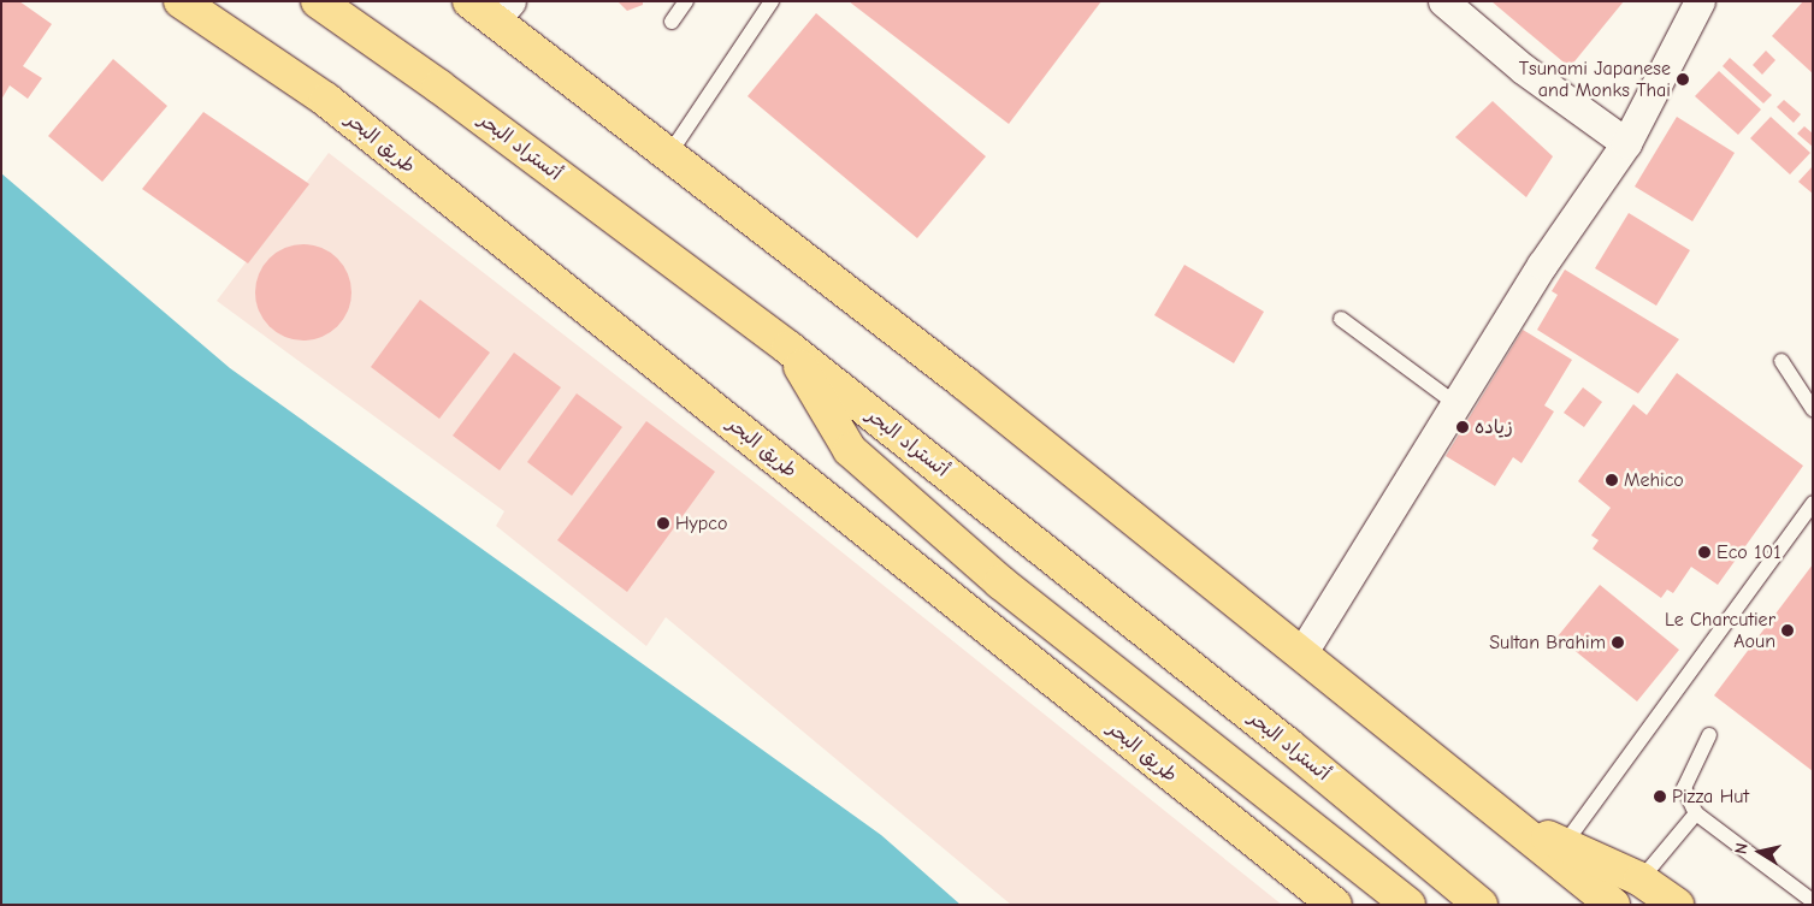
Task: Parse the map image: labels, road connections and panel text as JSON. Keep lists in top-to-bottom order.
{
  "streets": {
    "highway": ["طريق البحر", "أتستراد البحر"]
  },
  "places": [
    "Tsunami Japanese and Monks Thai",
    "زياده",
    "Mehico",
    "Hypco",
    "Eco 101",
    "Le Charcutier Aoun",
    "Sultan Brahim",
    "Pizza Hut"
  ],
  "north": "left"
}
